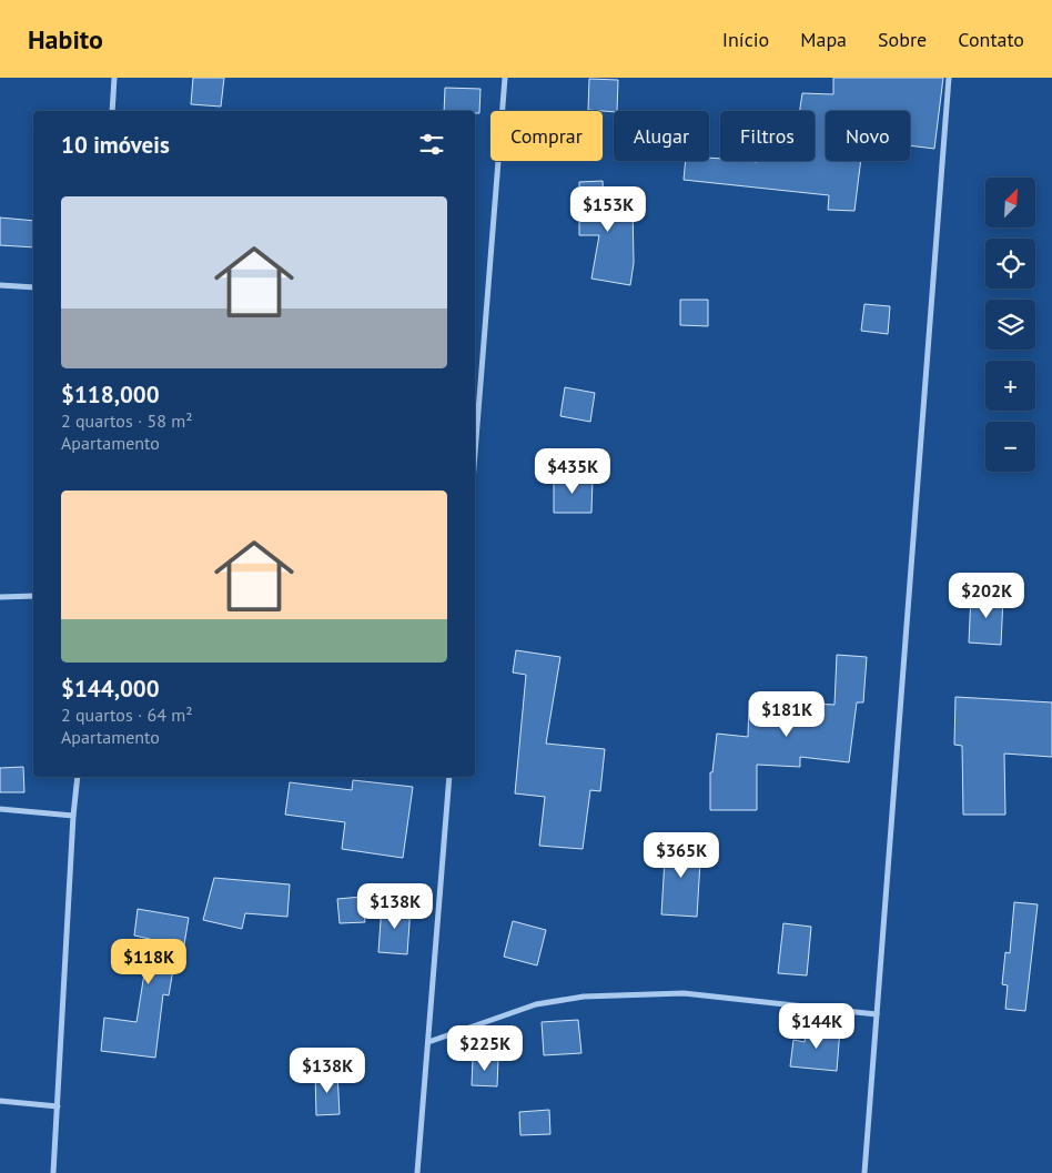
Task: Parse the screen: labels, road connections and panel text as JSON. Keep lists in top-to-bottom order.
{
  "north": "top right",
  "page": {
    "header": "Habito",
    "nav": [
      "Início",
      "Mapa",
      "Sobre",
      "Contato"
    ],
    "chip": [
      "Comprar",
      "Alugar",
      "Filtros",
      "Novo"
    ],
    "heading": "10 imóveis",
    "map_buttons": ["+", "−"],
    "list": [
      {
        "name": "$118,000",
        "note": "2 quartos · 58 m² · Apartamento"
      },
      {
        "name": "$144,000",
        "note": "2 quartos · 64 m² · Apartamento"
      }
    ],
    "price": [
      "$153K",
      "$435K",
      "$202K",
      "$181K",
      "$365K",
      "$138K",
      "$118K",
      "$144K",
      "$225K",
      "$138K"
    ]
  }
}
